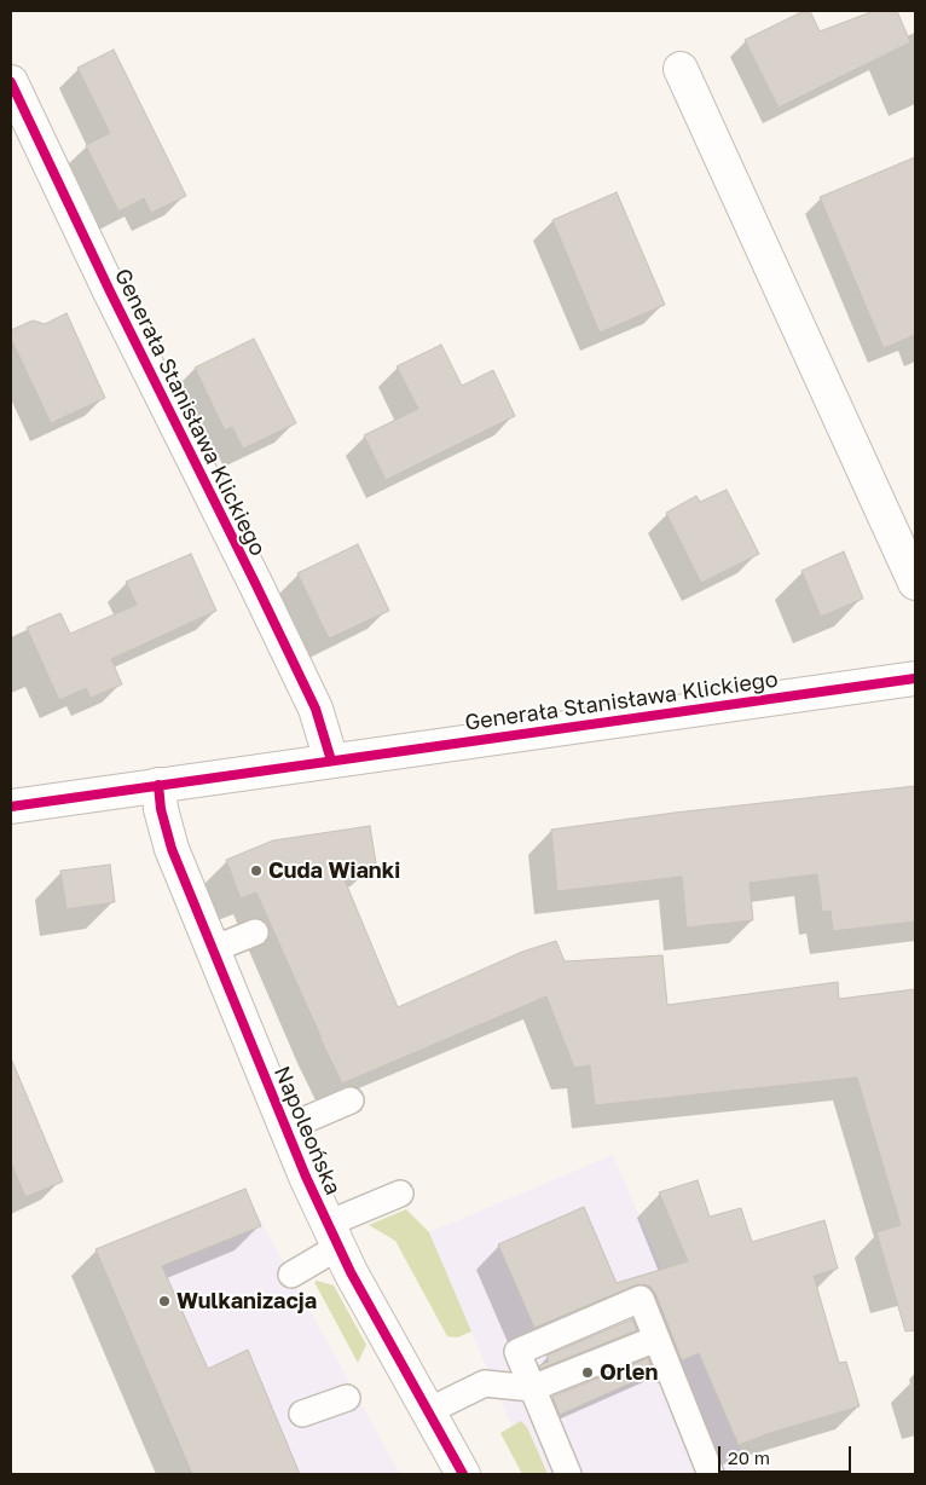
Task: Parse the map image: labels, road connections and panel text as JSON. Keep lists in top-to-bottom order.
{
  "streets": {
    "street": ["Generała Stanisława Klickiego", "Napoleońska"]
  },
  "crossings": [
    ["Generała Stanisława Klickiego", "Napoleońska"]
  ],
  "places": ["Cuda Wianki", "Wulkanizacja", "Orlen"],
  "scale_bar": "20 m"
}
